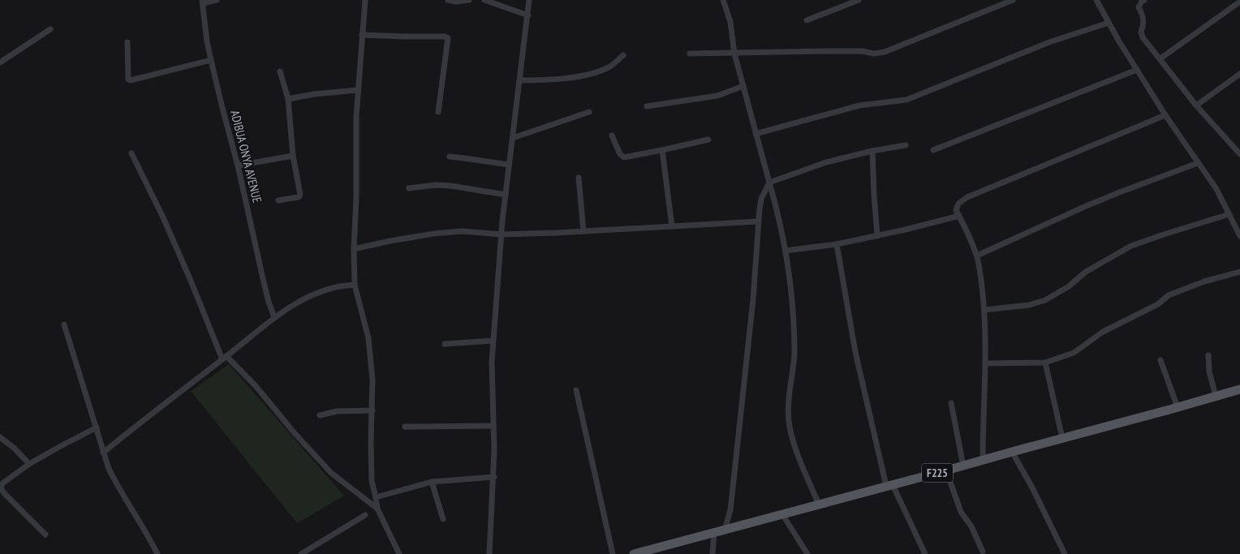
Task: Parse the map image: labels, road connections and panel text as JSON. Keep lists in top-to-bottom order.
{
  "streets": {
    "main road": ["F225"],
    "street": ["ADIBUA ONYA AVENUE"]
  }
}
